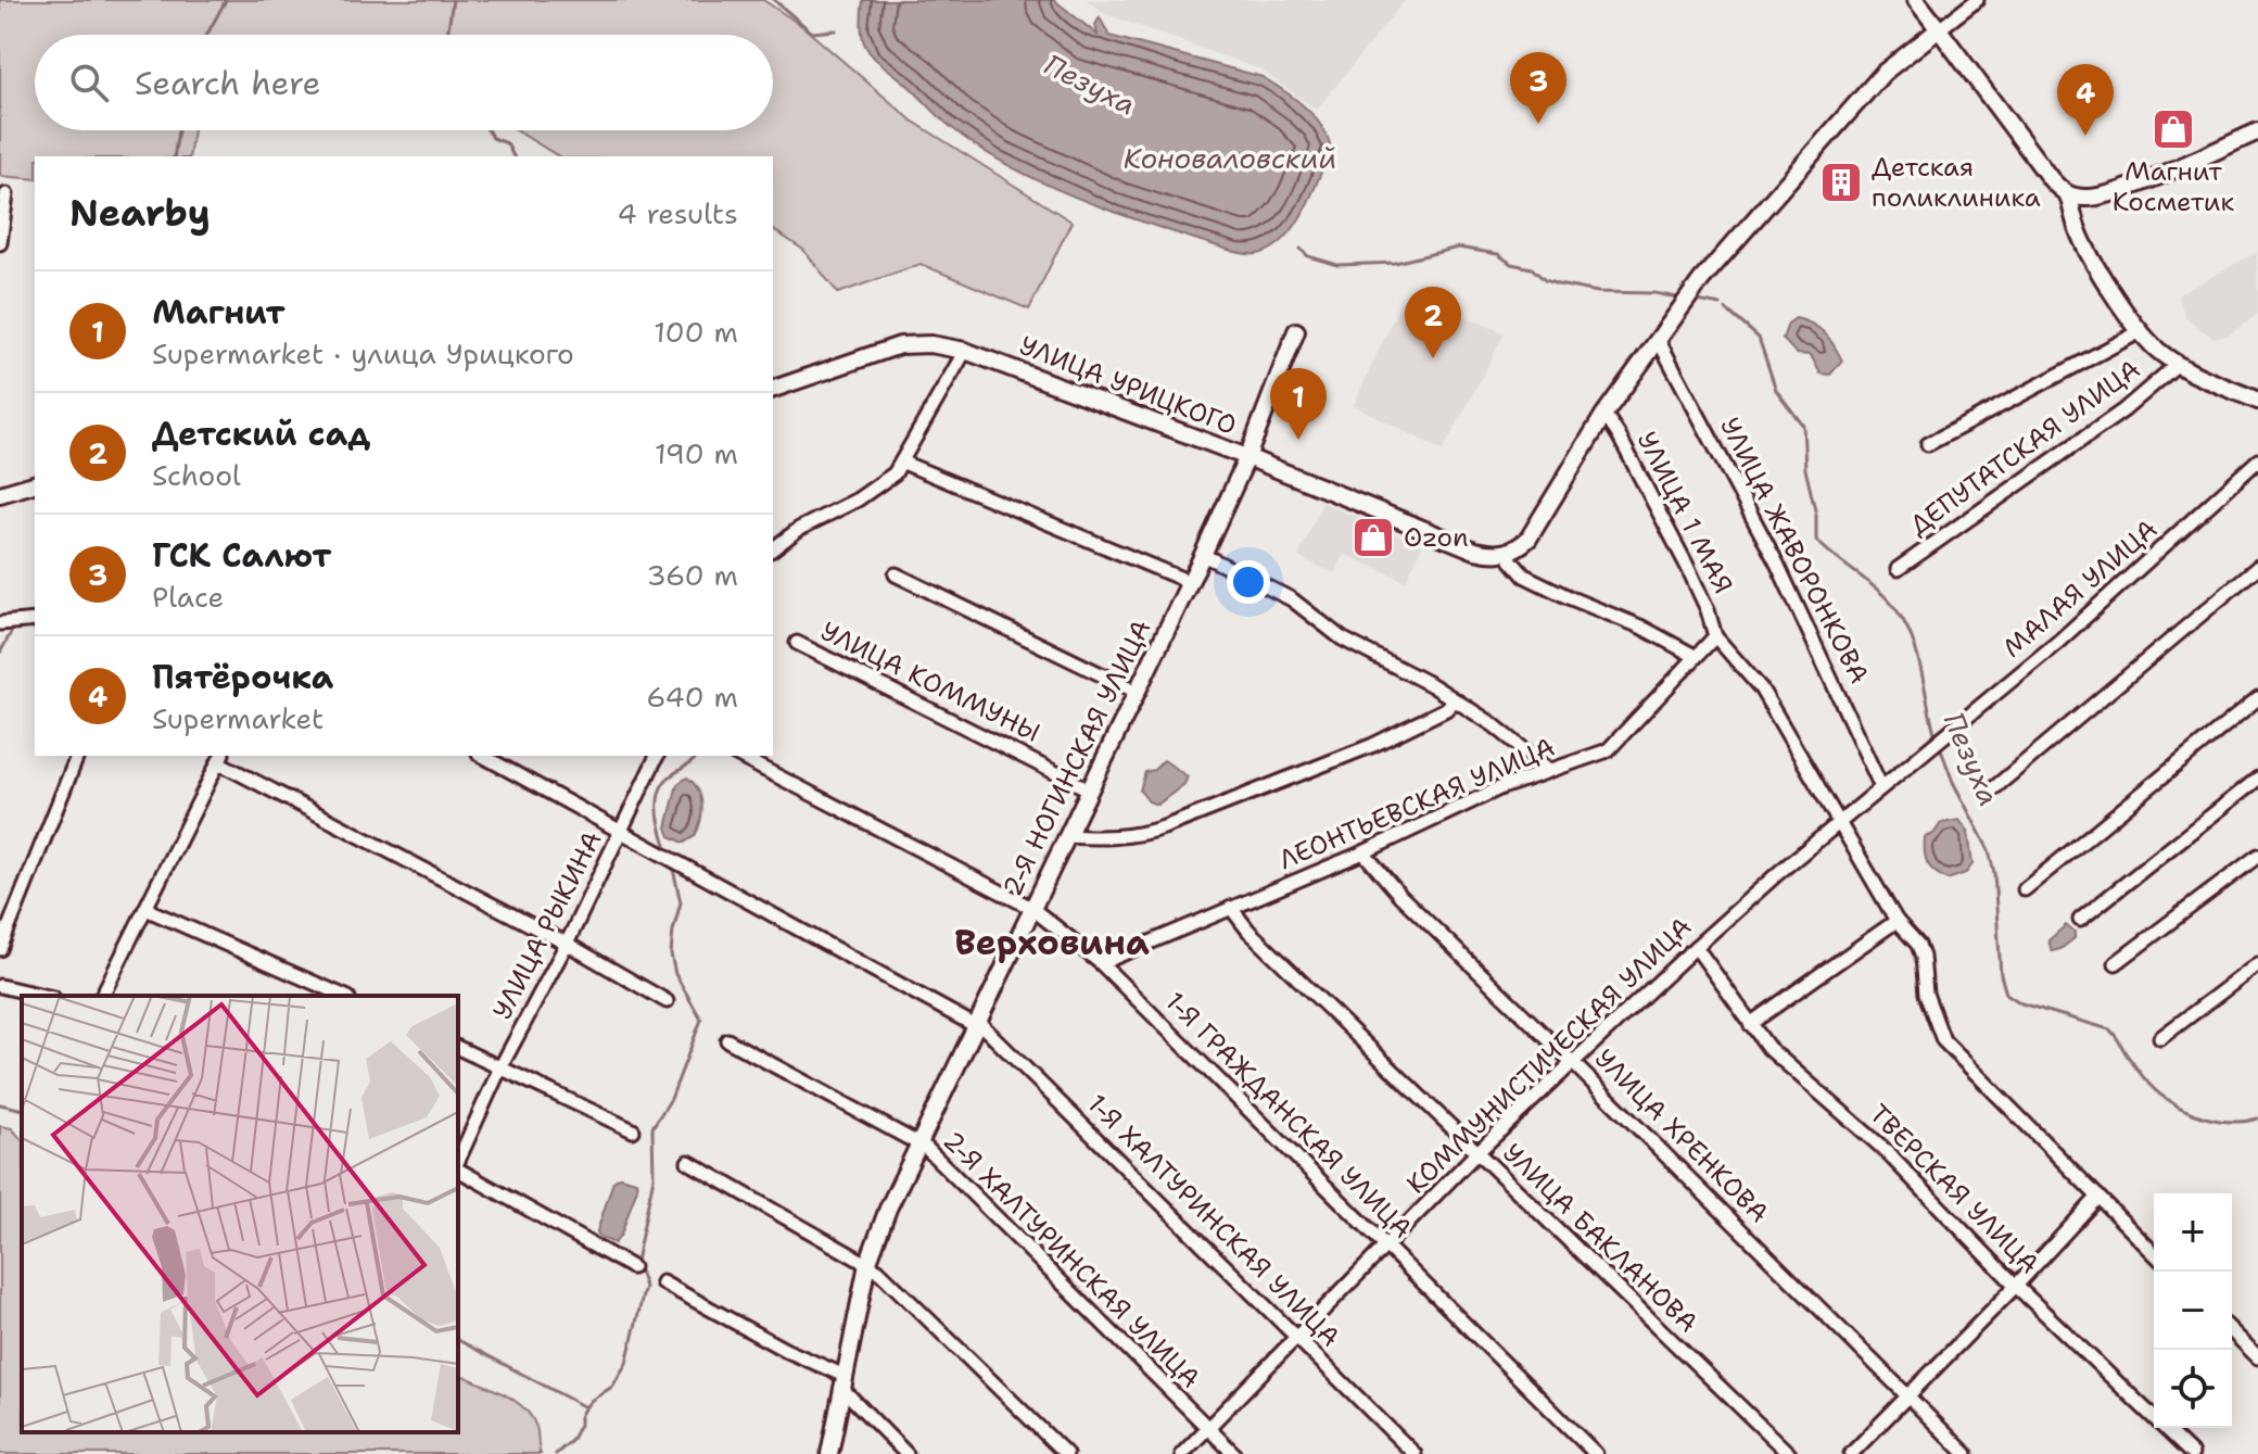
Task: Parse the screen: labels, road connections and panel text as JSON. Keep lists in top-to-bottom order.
{
  "streets": {
    "main road": ["УЛИЦА УРИЦКОГО", "2-Я НОГИНСКАЯ УЛИЦА"],
    "street": [
      "ДЕПУТАТСКАЯ УЛИЦА",
      "УЛИЦА 1 МАЯ",
      "УЛИЦА ЖАВОРОНКОВА",
      "МАЛАЯ УЛИЦА",
      "УЛИЦА КОММУНЫ",
      "ЛЕОНТЬЕВСКАЯ УЛИЦА",
      "УЛИЦА РЫКИНА",
      "КОММУНИСТИЧЕСКАЯ УЛИЦА",
      "1-Я ГРАЖДАНСКАЯ УЛИЦА",
      "УЛИЦА ХРЕНКОВА",
      "ТВЕРСКАЯ УЛИЦА",
      "1-Я ХАЛТУРИНСКАЯ УЛИЦА",
      "УЛИЦА БАКЛАНОВА",
      "2-Я ХАЛТУРИНСКАЯ УЛИЦА"
    ]
  },
  "crossings": [
    ["УЛИЦА УРИЦКОГО", "2-Я НОГИНСКАЯ УЛИЦА"],
    ["УЛИЦА 1 МАЯ", "ЛЕОНТЬЕВСКАЯ УЛИЦА"],
    ["УЛИЦА ЖАВОРОНКОВА", "КОММУНИСТИЧЕСКАЯ УЛИЦА"],
    ["МАЛАЯ УЛИЦА", "КОММУНИСТИЧЕСКАЯ УЛИЦА"],
    ["УЛИЦА КОММУНЫ", "2-Я НОГИНСКАЯ УЛИЦА"],
    ["2-Я НОГИНСКАЯ УЛИЦА", "1-Я ГРАЖДАНСКАЯ УЛИЦА"],
    ["2-Я НОГИНСКАЯ УЛИЦА", "1-Я ХАЛТУРИНСКАЯ УЛИЦА"],
    ["2-Я НОГИНСКАЯ УЛИЦА", "2-Я ХАЛТУРИНСКАЯ УЛИЦА"],
    ["ЛЕОНТЬЕВСКАЯ УЛИЦА", "1-Я ГРАЖДАНСКАЯ УЛИЦА"],
    ["ЛЕОНТЬЕВСКАЯ УЛИЦА", "УЛИЦА ХРЕНКОВА"],
    ["ЛЕОНТЬЕВСКАЯ УЛИЦА", "УЛИЦА БАКЛАНОВА"],
    ["УЛИЦА РЫКИНА", "1-Я ХАЛТУРИНСКАЯ УЛИЦА"],
    ["КОММУНИСТИЧЕСКАЯ УЛИЦА", "1-Я ГРАЖДАНСКАЯ УЛИЦА"],
    ["КОММУНИСТИЧЕСКАЯ УЛИЦА", "УЛИЦА ХРЕНКОВА"],
    ["КОММУНИСТИЧЕСКАЯ УЛИЦА", "ТВЕРСКАЯ УЛИЦА"],
    ["КОММУНИСТИЧЕСКАЯ УЛИЦА", "1-Я ХАЛТУРИНСКАЯ УЛИЦА"],
    ["КОММУНИСТИЧЕСКАЯ УЛИЦА", "УЛИЦА БАКЛАНОВА"],
    ["КОММУНИСТИЧЕСКАЯ УЛИЦА", "2-Я ХАЛТУРИНСКАЯ УЛИЦА"]
  ],
  "districts": ["Верховина"],
  "water": ["Пезуха", "Коноваловский"],
  "places": {
    "shop": ["Магнит Косметик", "Ozon"],
    "building": ["Детская поликлиника"]
  },
  "page": {
    "search": "Search here",
    "pins": [
      "3",
      "4",
      "2",
      "1"
    ],
    "heading": ["Nearby", "4 results"],
    "list": [
      {
        "mark": "1",
        "name": "Магнит",
        "note": "Supermarket · улица Урицкого",
        "value": "100 m"
      },
      {
        "mark": "2",
        "name": "Детский сад",
        "note": "School",
        "value": "190 m"
      },
      {
        "mark": "3",
        "name": "ГСК Салют",
        "note": "Place",
        "value": "360 m"
      },
      {
        "mark": "4",
        "name": "Пятёрочка",
        "note": "Supermarket",
        "value": "640 m"
      }
    ],
    "map_buttons": ["+", "−"]
  }
}
